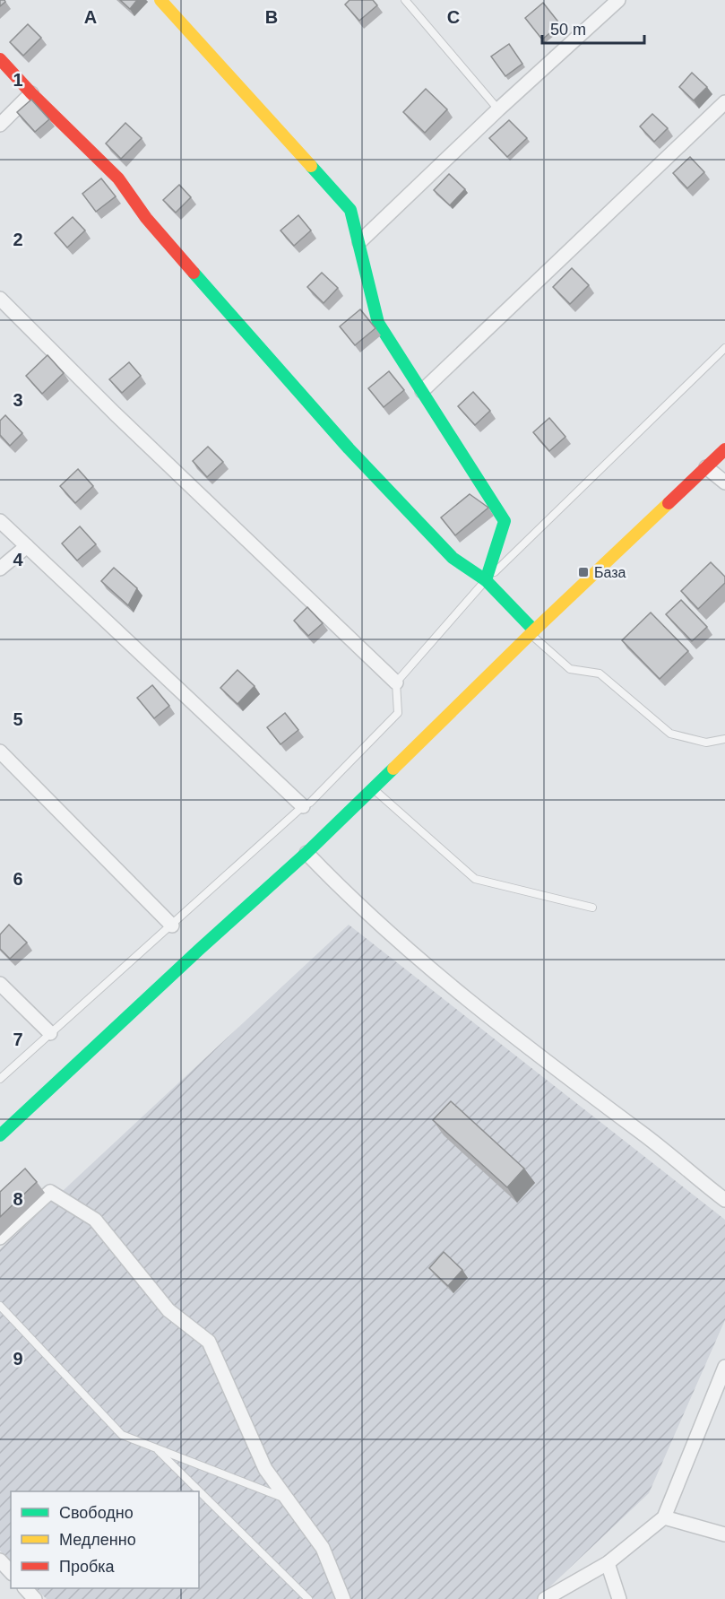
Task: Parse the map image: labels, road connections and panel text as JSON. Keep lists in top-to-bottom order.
{
  "places": {
    "transit": ["База"]
  },
  "legend": ["Свободно", "Медленно", "Пробка"],
  "scale_bar": "50 m",
  "grid": {
    "columns": ["A", "B", "C"],
    "rows": [
      "1",
      "2",
      "3",
      "4",
      "5",
      "6",
      "7",
      "8",
      "9"
    ]
  }
}
